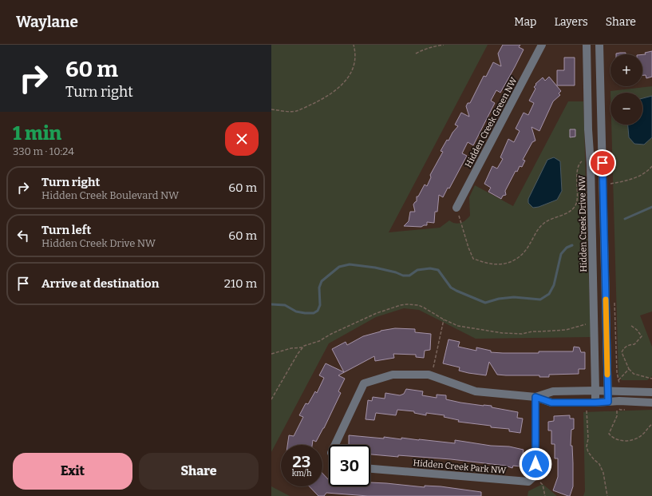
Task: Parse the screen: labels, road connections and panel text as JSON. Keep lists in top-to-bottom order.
{
  "streets": {
    "street": ["Hidden Creek Green NW", "Hidden Creek Drive NW", "Hidden Creek Park NW"]
  },
  "page": {
    "header": "Waylane",
    "nav": ["Map", "Layers", "Share"],
    "turn": ["60 m", "Turn right"],
    "map_buttons": ["+", "−"],
    "heading": ["1 min", "330 m · 10:24"],
    "list": [
      {
        "name": "Turn right",
        "note": "Hidden Creek Boulevard NW",
        "value": "60 m"
      },
      {
        "name": "Turn left",
        "note": "Hidden Creek Drive NW",
        "value": "60 m"
      },
      {
        "name": "Arrive at destination",
        "value": "210 m"
      }
    ],
    "speed": "23 km/h",
    "limit": "30",
    "buttons": ["Exit", "Share"]
  }
}
